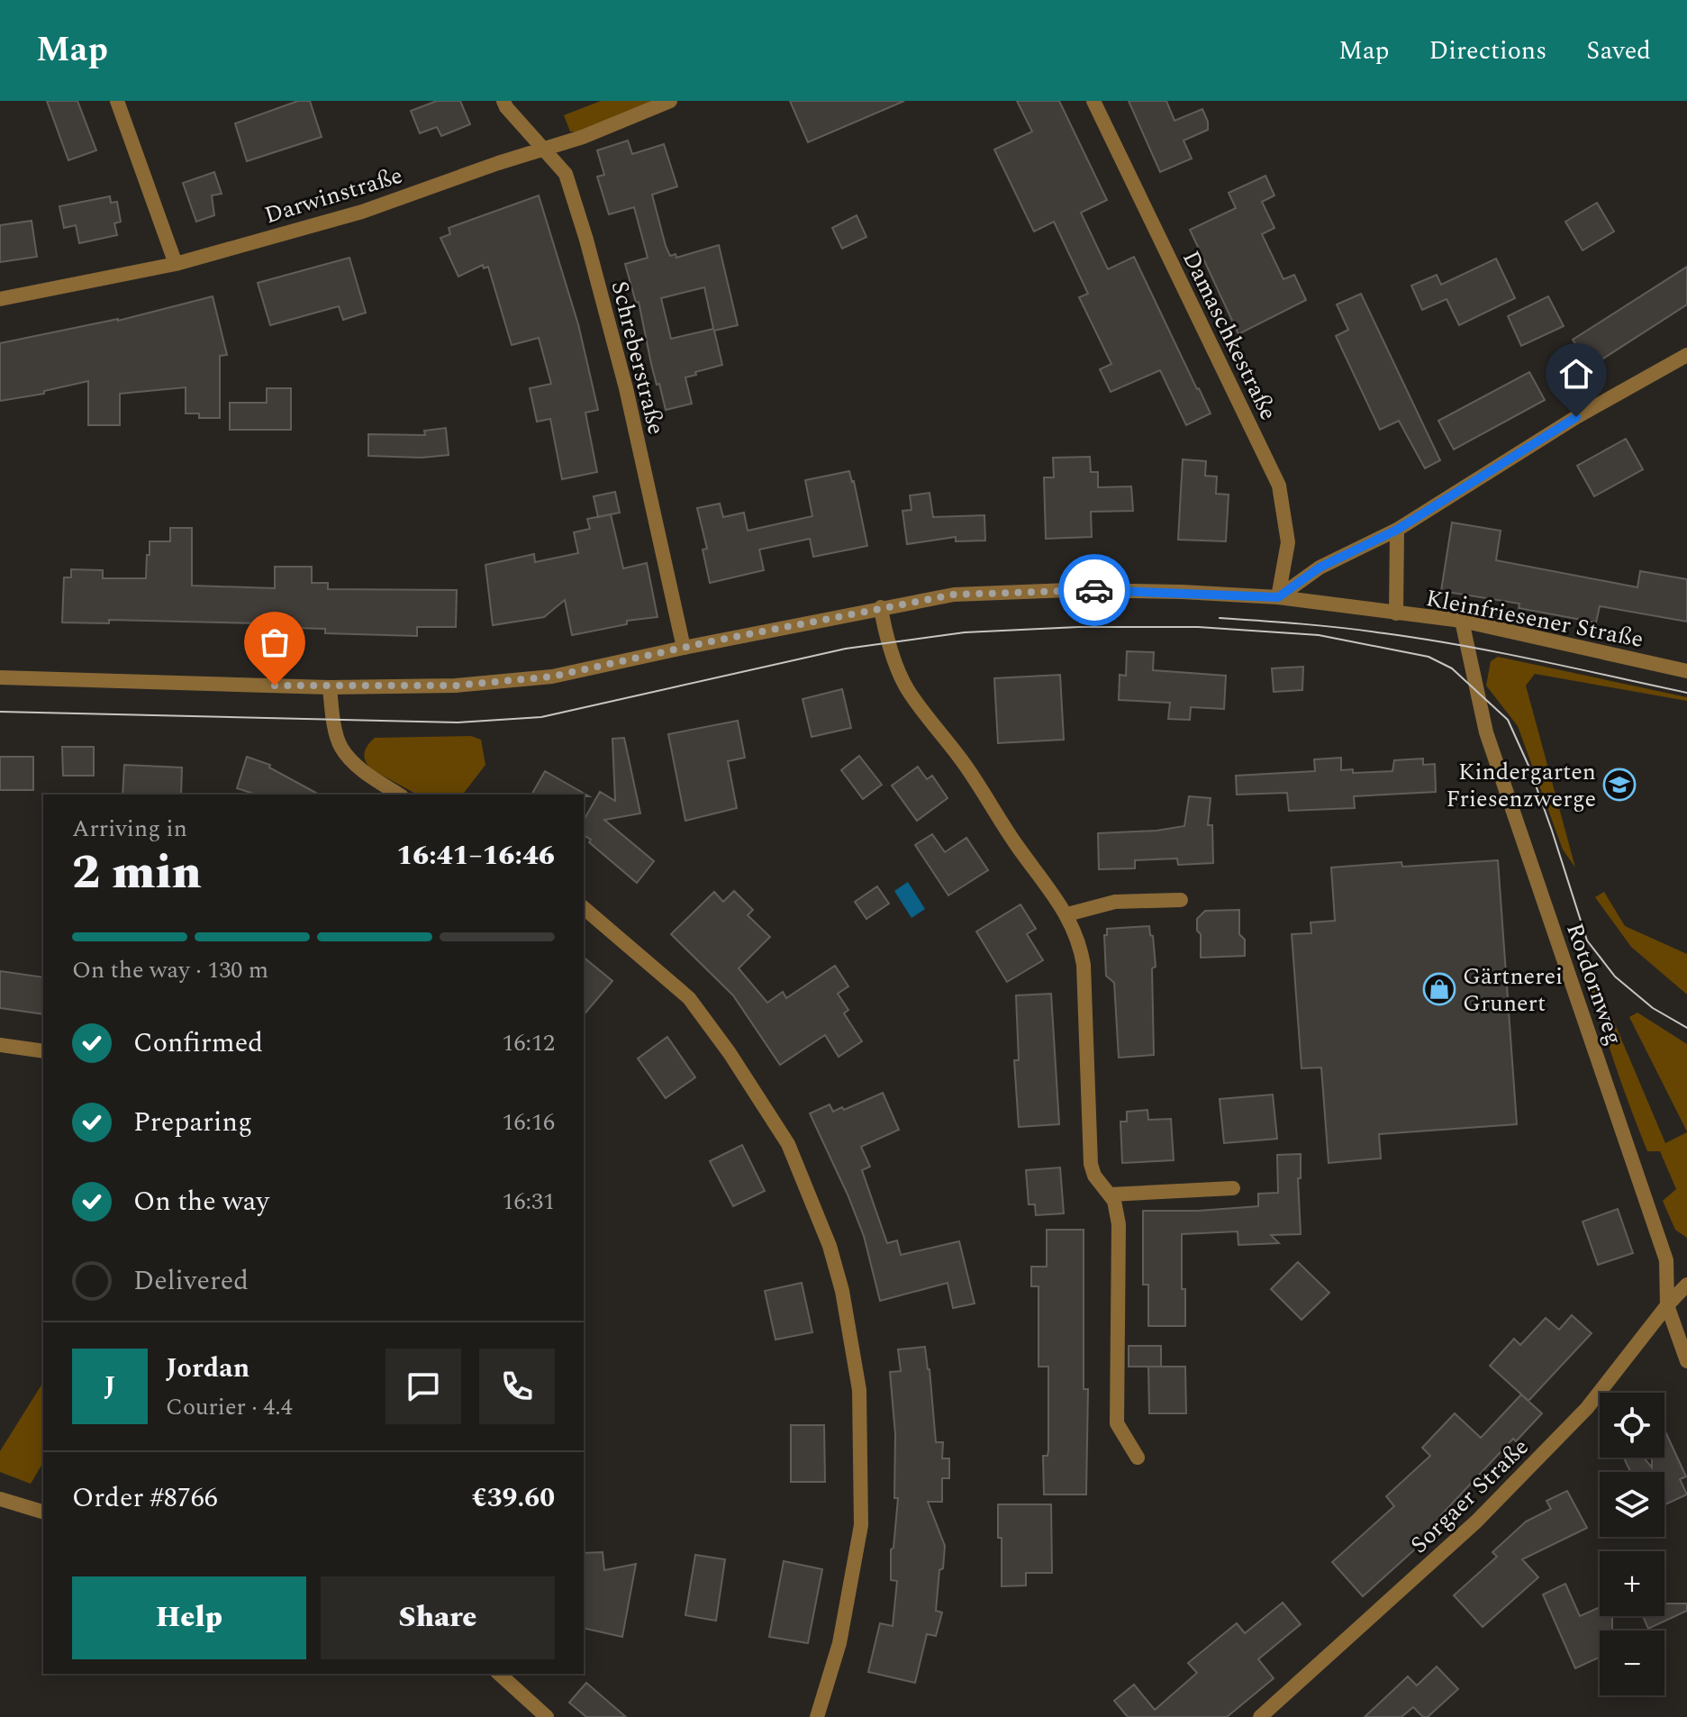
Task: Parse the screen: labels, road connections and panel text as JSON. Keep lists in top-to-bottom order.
{
  "streets": {
    "street": [
      "Darwinstraße",
      "Damaschkestraße",
      "Schreberstraße",
      "Kleinfriesener Straße",
      "Rotdornweg",
      "Sorgaer Straße"
    ]
  },
  "crossings": [
    ["Darwinstraße", "Schreberstraße"],
    ["Damaschkestraße", "Kleinfriesener Straße"],
    ["Schreberstraße", "Kleinfriesener Straße"],
    ["Kleinfriesener Straße", "Rotdornweg"],
    ["Rotdornweg", "Sorgaer Straße"]
  ],
  "places": {
    "school or university": ["Kindergarten Friesenzwerge"],
    "shop": ["Gärtnerei Grunert"]
  },
  "page": {
    "header": "Map",
    "nav": ["Map", "Directions", "Saved"],
    "heading": ["2 min", "Arriving in", "16:41–16:46"],
    "panel": [
      "Jordan",
      "Courier · 4.4",
      "Order #8766",
      "€39.60"
    ],
    "bar": "On the way · 130 m",
    "list": [
      ["Confirmed", "16:12"],
      ["Preparing", "16:16"],
      ["On the way", "16:31"],
      "Delivered"
    ],
    "round": "J",
    "map_buttons": ["+", "−"],
    "buttons": ["Help", "Share"]
  }
}
